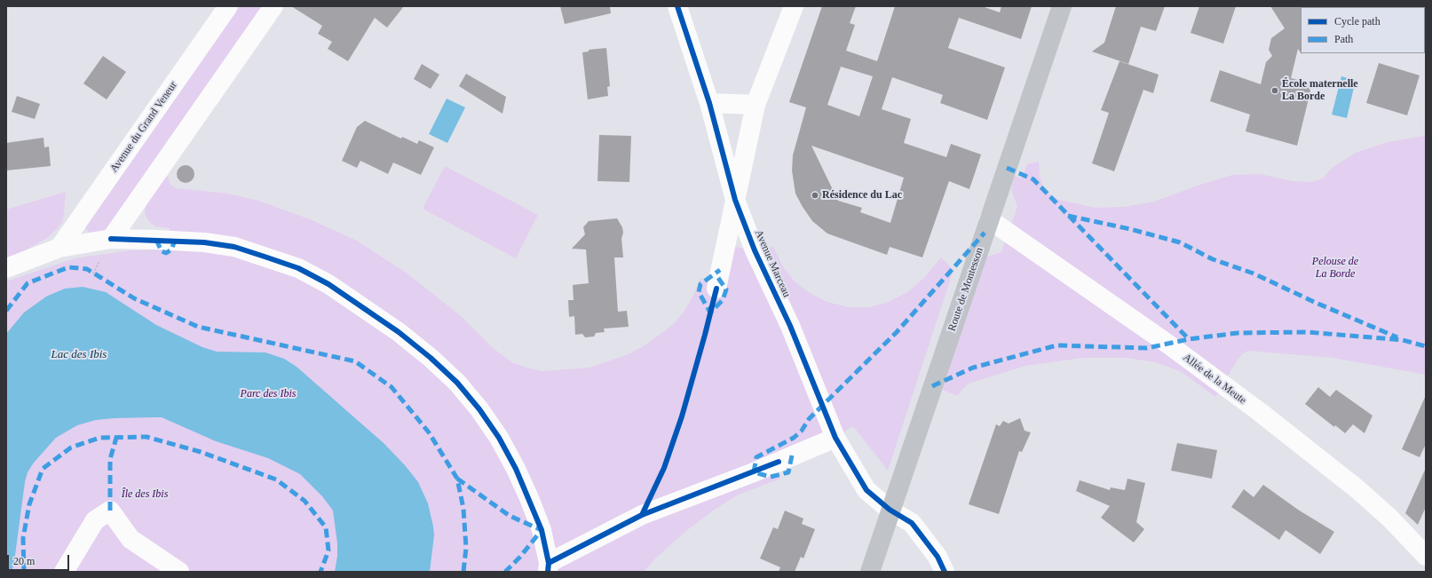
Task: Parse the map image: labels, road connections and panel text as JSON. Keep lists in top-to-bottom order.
{
  "streets": {
    "main road": ["Route de Montesson"],
    "street": ["Avenue du Grand Veneur", "Avenue Marceau", "Allée de la Meute"]
  },
  "crossings": [
    ["Avenue Marceau", "Route de Montesson"],
    ["Route de Montesson", "Allée de la Meute"]
  ],
  "water": ["Lac des Ibis"],
  "parks": ["Pelouse de La Borde", "Parc des Ibis", "Île des Ibis"],
  "places": ["École maternelle La Borde", "Résidence du Lac"],
  "legend": ["Cycle path", "Path"],
  "scale_bar": "20 m"
}
